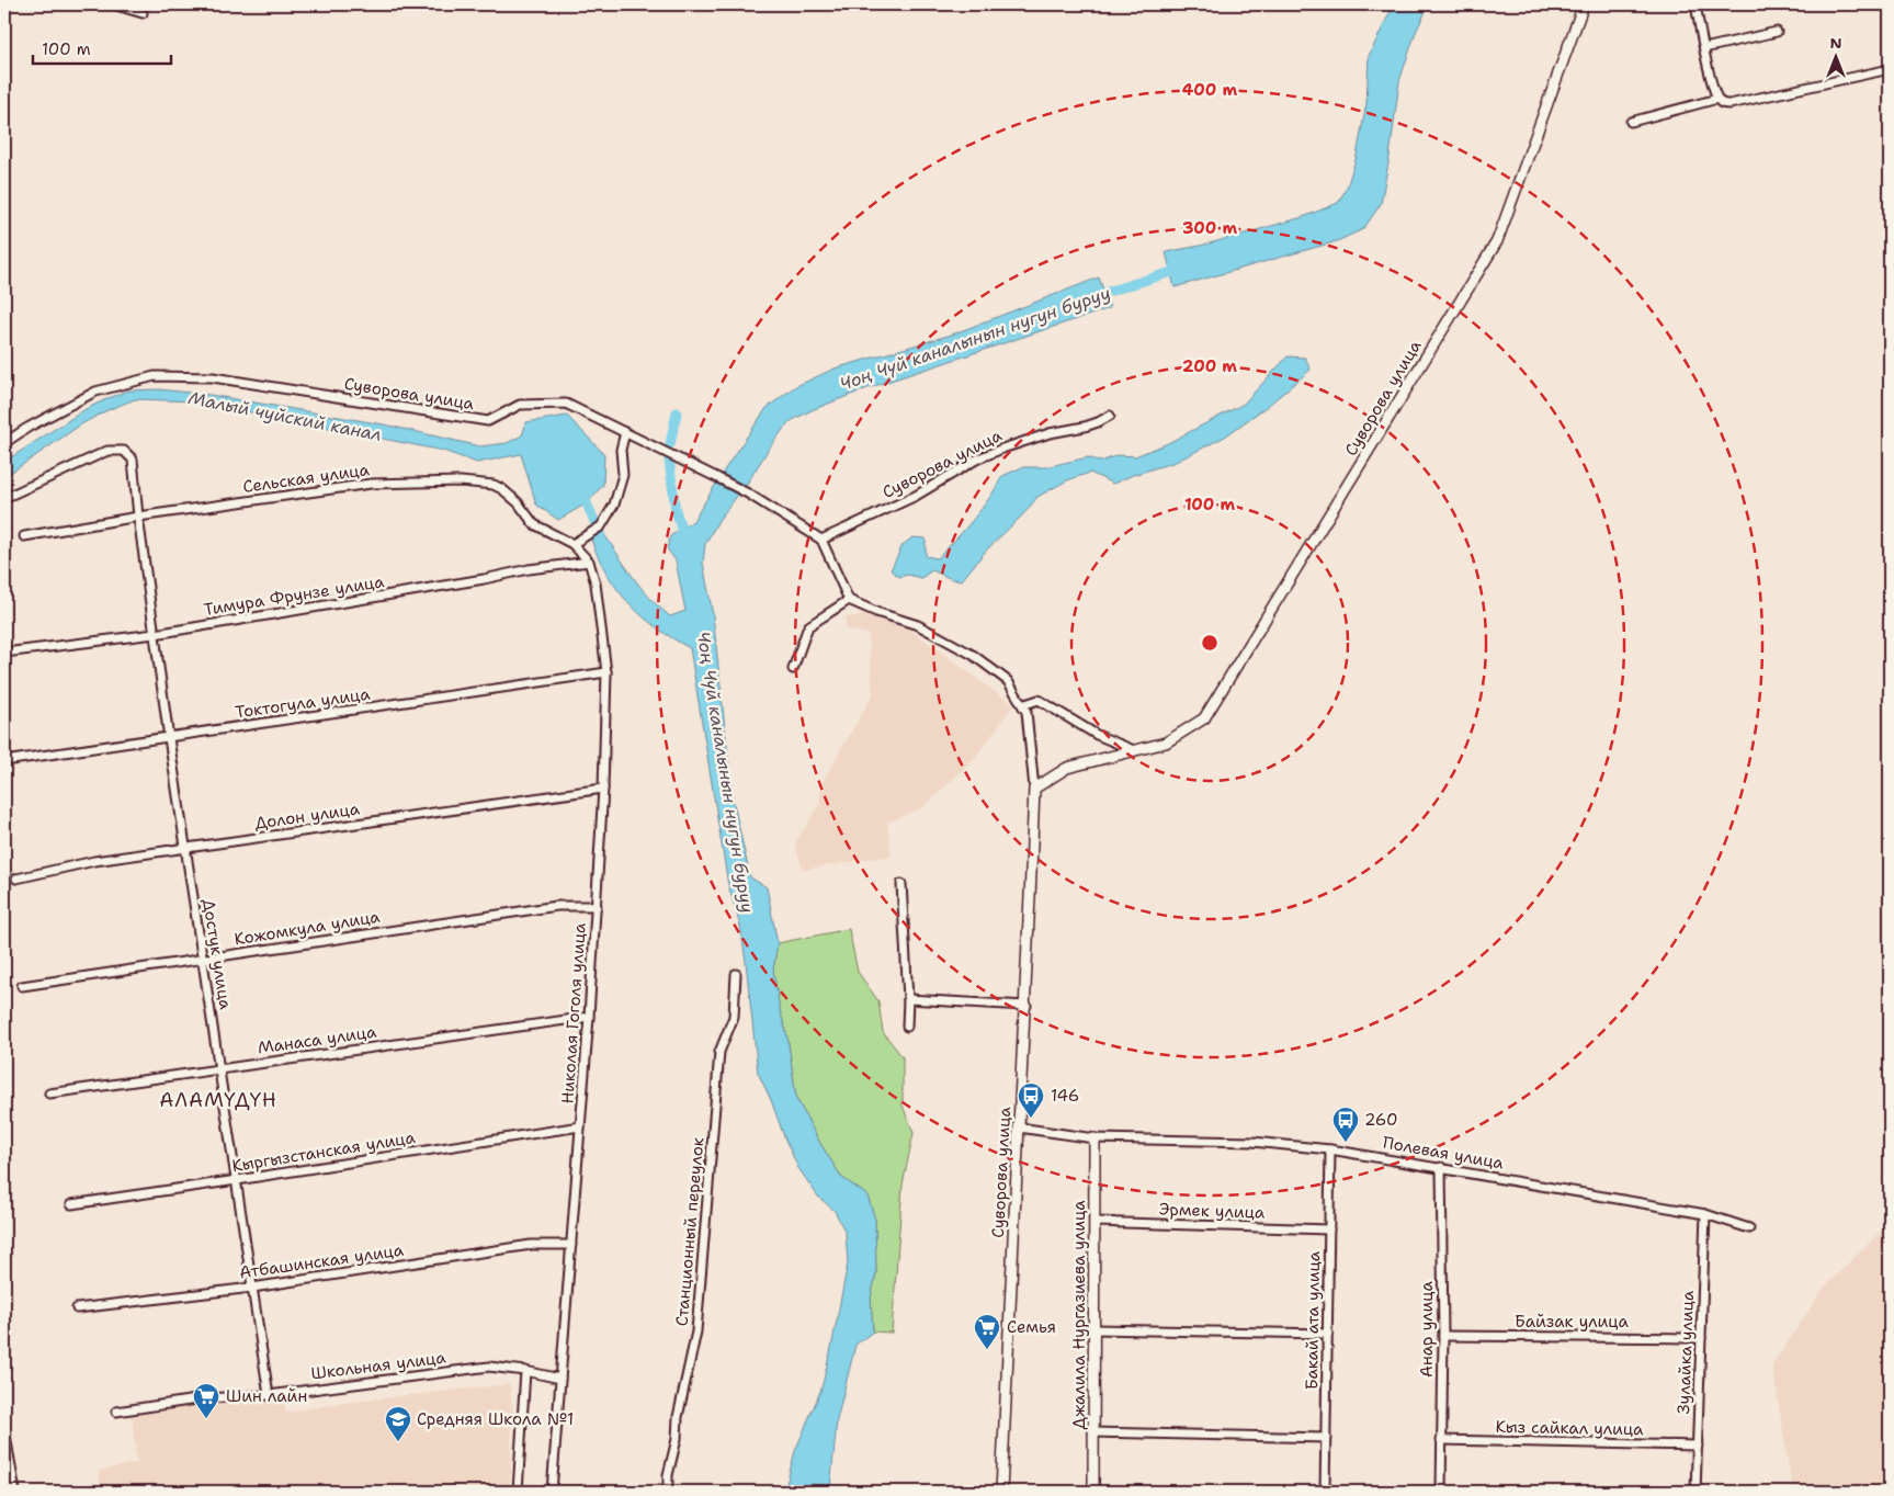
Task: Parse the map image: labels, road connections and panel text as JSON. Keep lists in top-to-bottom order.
{
  "streets": {
    "street": [
      "Суворова улица",
      "Сельская улица",
      "Тимура Фрунзе улица",
      "Токтогула улица",
      "Долон улица",
      "Кожомкула улица",
      "Достук улица",
      "Николая Гоголя улица",
      "Манаса улица",
      "Кыргызстанская улица",
      "Полевая улица",
      "Эрмек улица",
      "Станционный переулок",
      "Атбашинская улица",
      "Джалила Нургазиева улица",
      "Бакай ата улица",
      "Байзак улица",
      "Анар улица",
      "Зулайка улица",
      "Школьная улица",
      "Кыз сайкал улица"
    ]
  },
  "crossings": [
    ["Суворова улица", "Полевая улица"],
    ["Сельская улица", "Достук улица"],
    ["Тимура Фрунзе улица", "Достук улица"],
    ["Тимура Фрунзе улица", "Николая Гоголя улица"],
    ["Токтогула улица", "Достук улица"],
    ["Токтогула улица", "Николая Гоголя улица"],
    ["Долон улица", "Достук улица"],
    ["Долон улица", "Николая Гоголя улица"],
    ["Кожомкула улица", "Достук улица"],
    ["Кожомкула улица", "Николая Гоголя улица"],
    ["Достук улица", "Манаса улица"],
    ["Достук улица", "Кыргызстанская улица"],
    ["Достук улица", "Атбашинская улица"],
    ["Достук улица", "Школьная улица"],
    ["Николая Гоголя улица", "Манаса улица"],
    ["Николая Гоголя улица", "Кыргызстанская улица"],
    ["Николая Гоголя улица", "Атбашинская улица"],
    ["Николая Гоголя улица", "Школьная улица"],
    ["Полевая улица", "Джалила Нургазиева улица"],
    ["Полевая улица", "Бакай ата улица"],
    ["Полевая улица", "Анар улица"],
    ["Полевая улица", "Зулайка улица"],
    ["Эрмек улица", "Джалила Нургазиева улица"],
    ["Эрмек улица", "Бакай ата улица"],
    ["Байзак улица", "Анар улица"],
    ["Байзак улица", "Зулайка улица"],
    ["Анар улица", "Кыз сайкал улица"],
    ["Зулайка улица", "Кыз сайкал улица"]
  ],
  "districts": ["АЛАМҮДҮН"],
  "water": ["Чоң Чүй каналынын нугун буруу", "Малый чуйский канал"],
  "places": {
    "bus stop": ["146", "260"],
    "supermarket": ["Семья", "Шин лайн"],
    "school or university": ["Средняя Школа №1"]
  },
  "scale_bar": "100 m",
  "north": "top",
  "rings": [
    "400 m",
    "300 m",
    "200 m",
    "100 m"
  ]
}
